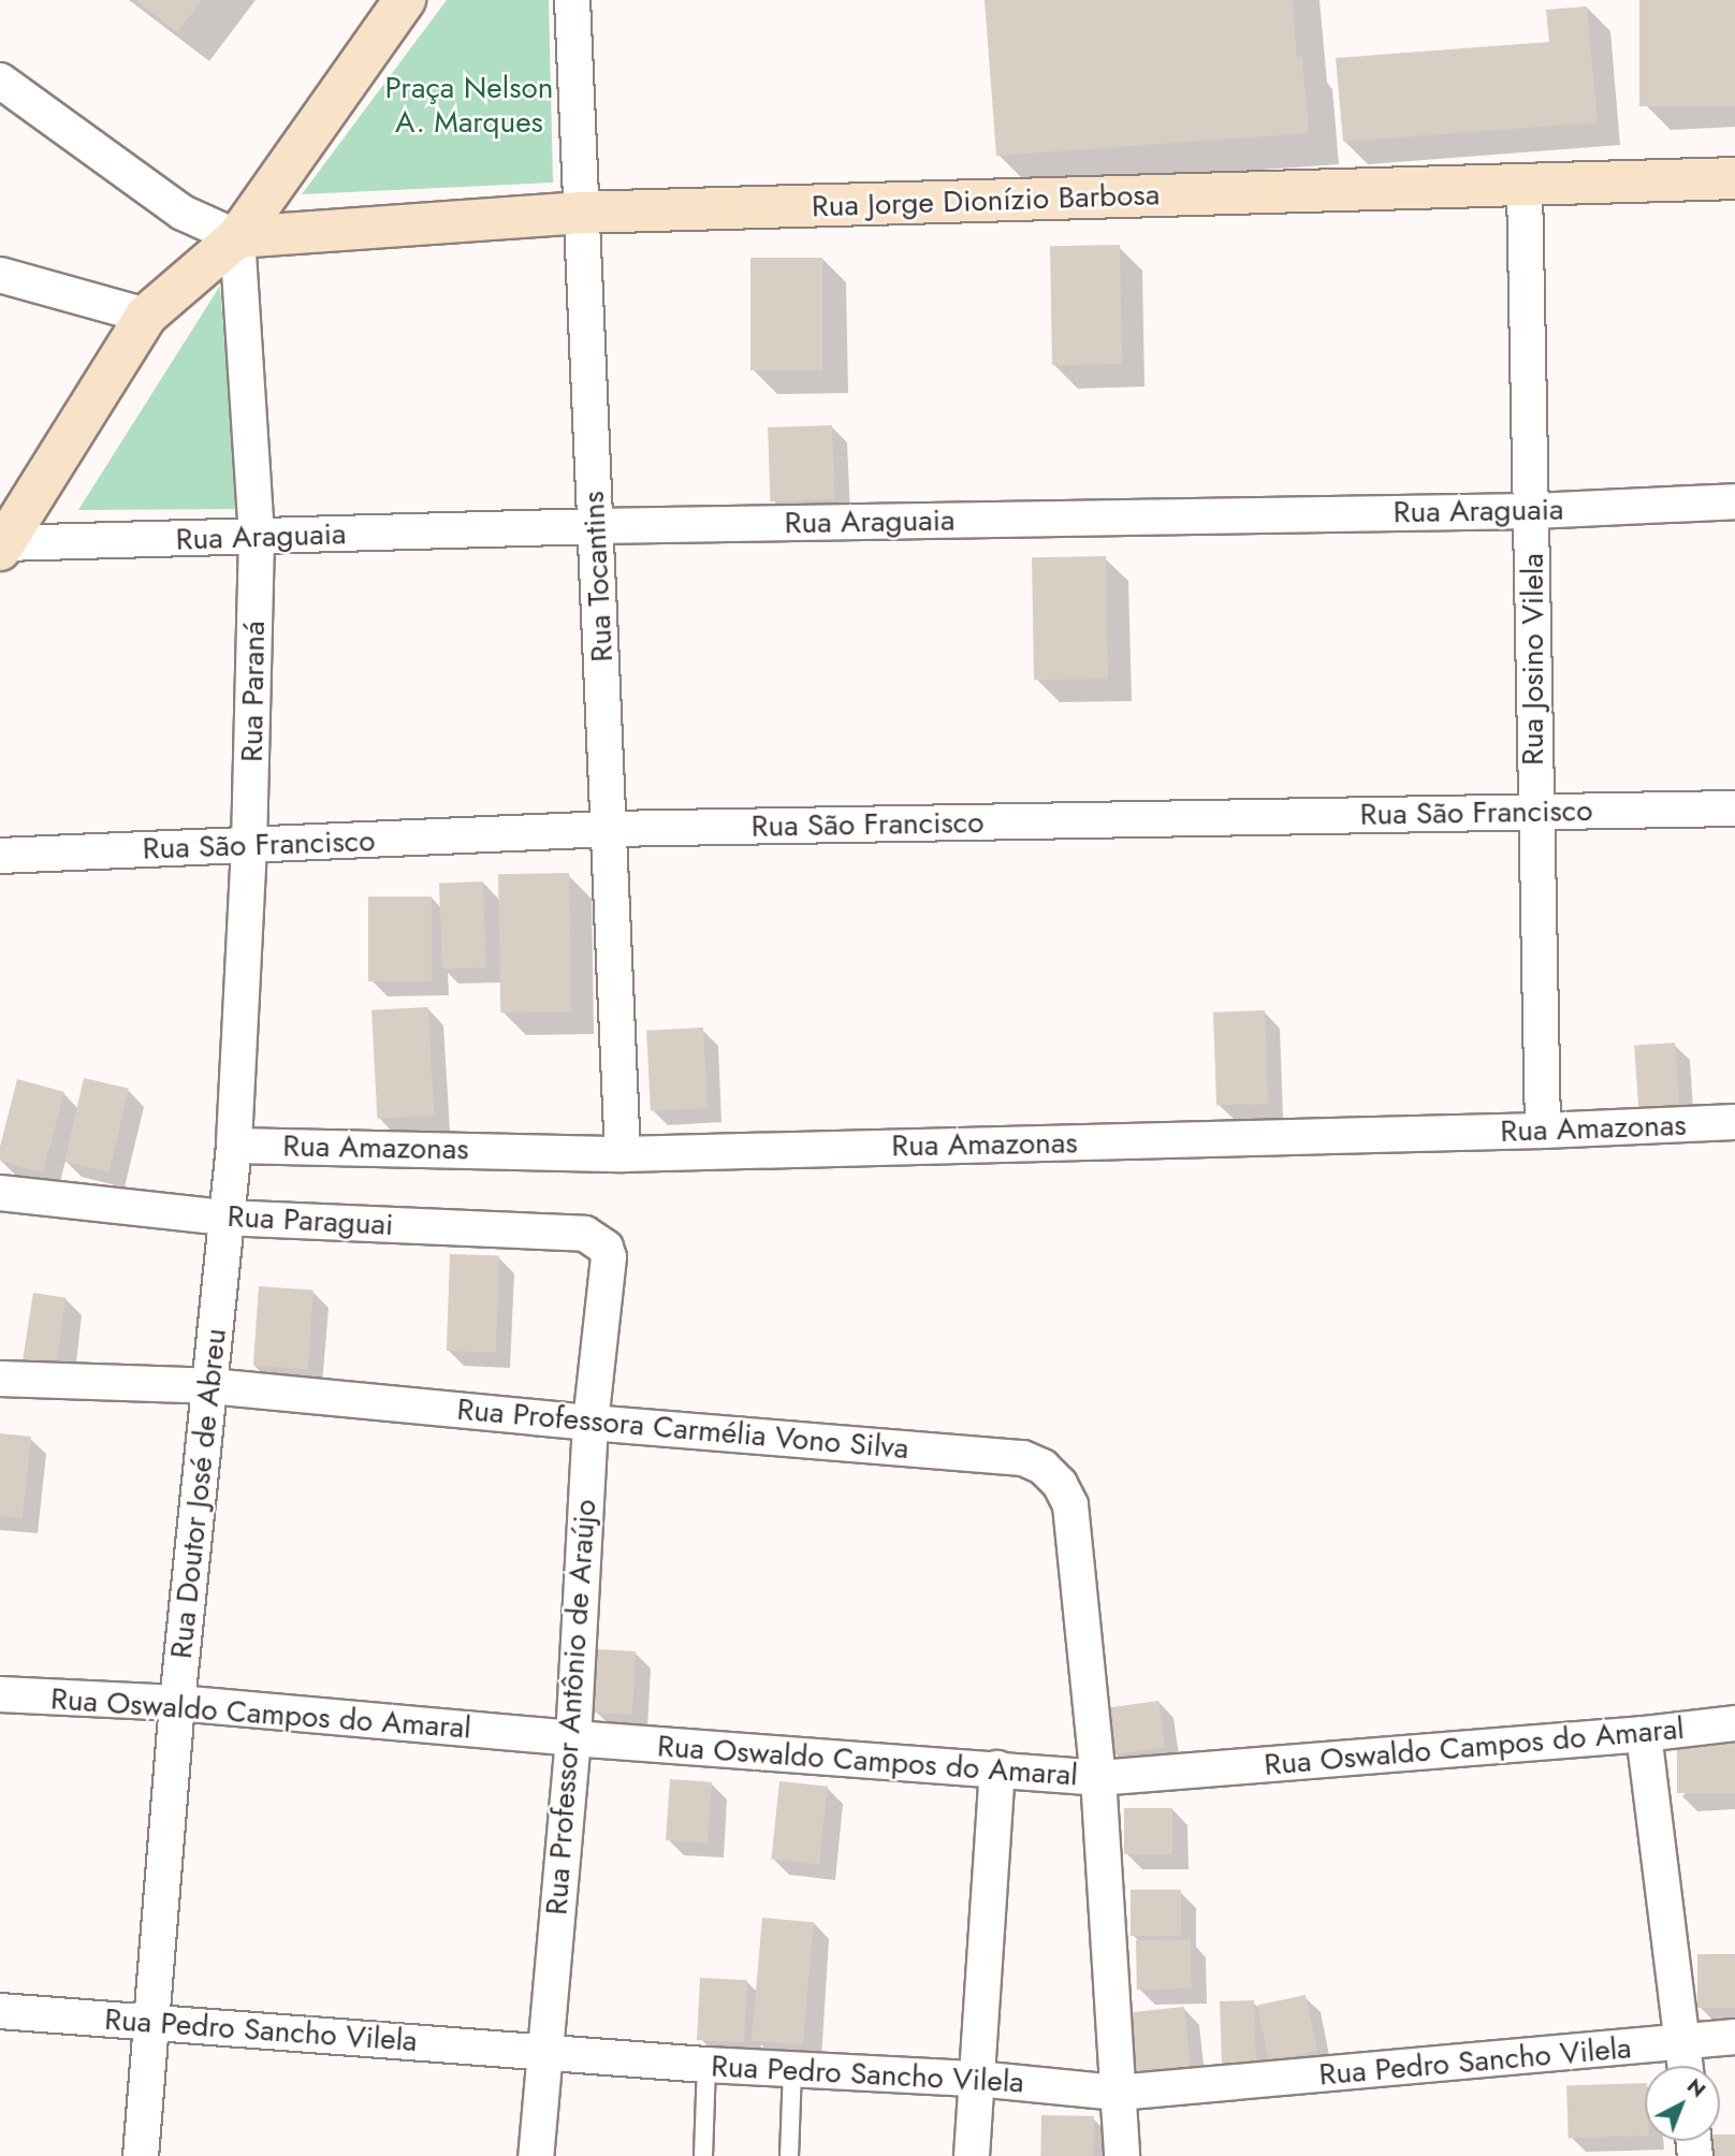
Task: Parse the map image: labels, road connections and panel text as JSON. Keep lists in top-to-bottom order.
{
  "streets": {
    "main road": ["Rua Jorge Dionízio Barbosa"],
    "street": [
      "Rua Araguaia",
      "Rua Tocantins",
      "Rua Josino Vilela",
      "Rua Paraná",
      "Rua São Francisco",
      "Rua Amazonas",
      "Rua Paraguai",
      "Rua Professora Carmélia Vono Silva",
      "Rua Doutor José de Abreu",
      "Rua Professor Antônio de Araújo",
      "Rua Oswaldo Campos do Amaral",
      "Rua Pedro Sancho Vilela"
    ]
  },
  "crossings": [
    ["Rua Jorge Dionízio Barbosa", "Rua Tocantins"],
    ["Rua Jorge Dionízio Barbosa", "Rua Josino Vilela"],
    ["Rua Jorge Dionízio Barbosa", "Rua Paraná"],
    ["Rua Araguaia", "Rua Tocantins"],
    ["Rua Araguaia", "Rua Josino Vilela"],
    ["Rua Araguaia", "Rua Paraná"],
    ["Rua Tocantins", "Rua São Francisco"],
    ["Rua Tocantins", "Rua Amazonas"],
    ["Rua Josino Vilela", "Rua São Francisco"],
    ["Rua Josino Vilela", "Rua Amazonas"],
    ["Rua Paraná", "Rua São Francisco"],
    ["Rua Paraná", "Rua Amazonas"],
    ["Rua Paraná", "Rua Doutor José de Abreu"],
    ["Rua Amazonas", "Rua Doutor José de Abreu"],
    ["Rua Paraguai", "Rua Doutor José de Abreu"],
    ["Rua Paraguai", "Rua Professor Antônio de Araújo"],
    ["Rua Professora Carmélia Vono Silva", "Rua Doutor José de Abreu"],
    ["Rua Professora Carmélia Vono Silva", "Rua Professor Antônio de Araújo"],
    ["Rua Professora Carmélia Vono Silva", "Rua Oswaldo Campos do Amaral"],
    ["Rua Professora Carmélia Vono Silva", "Rua Pedro Sancho Vilela"],
    ["Rua Doutor José de Abreu", "Rua Oswaldo Campos do Amaral"],
    ["Rua Doutor José de Abreu", "Rua Pedro Sancho Vilela"],
    ["Rua Professor Antônio de Araújo", "Rua Oswaldo Campos do Amaral"],
    ["Rua Professor Antônio de Araújo", "Rua Pedro Sancho Vilela"]
  ],
  "parks": ["Praça Nelson A. Marques"],
  "north": "top right"
}
